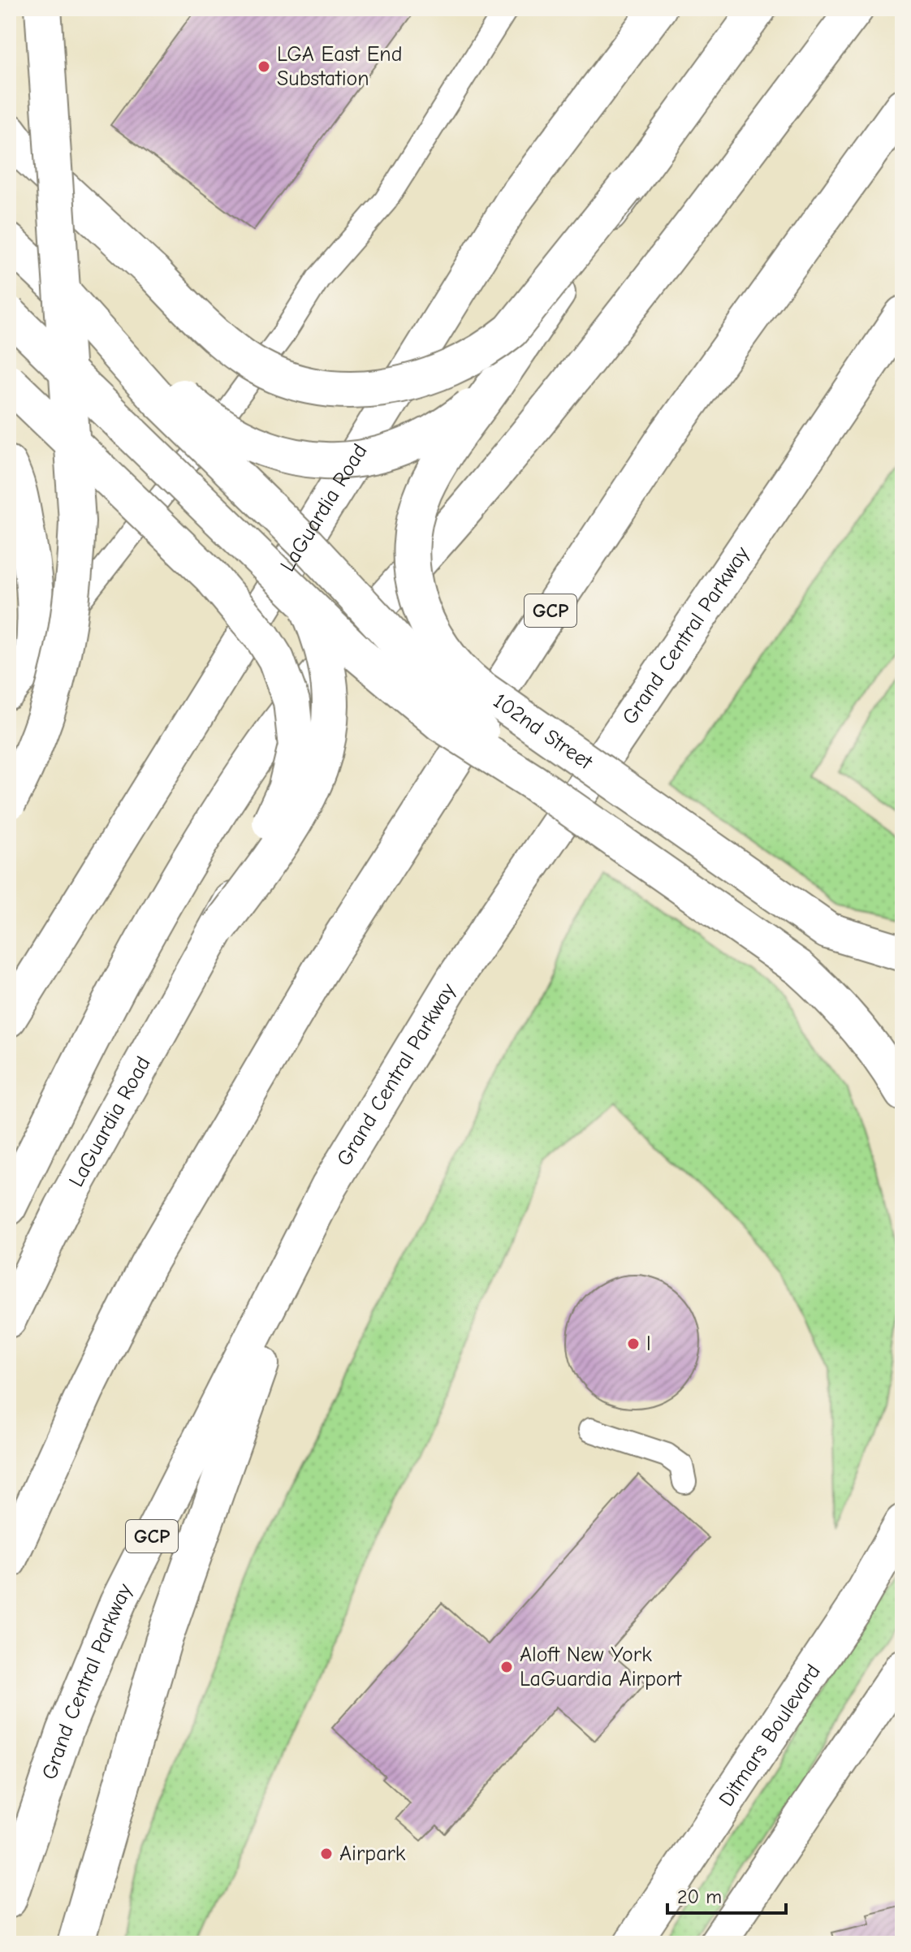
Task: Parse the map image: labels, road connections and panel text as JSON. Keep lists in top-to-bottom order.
{
  "streets": {
    "main road": [
      "LaGuardia Road",
      "GCP",
      "Grand Central Parkway",
      "102nd Street",
      "Ditmars Boulevard"
    ]
  },
  "places": [
    "LGA East End Substation",
    "l",
    "Aloft New York LaGuardia Airport",
    "Airpark"
  ],
  "scale_bar": "20 m"
}
